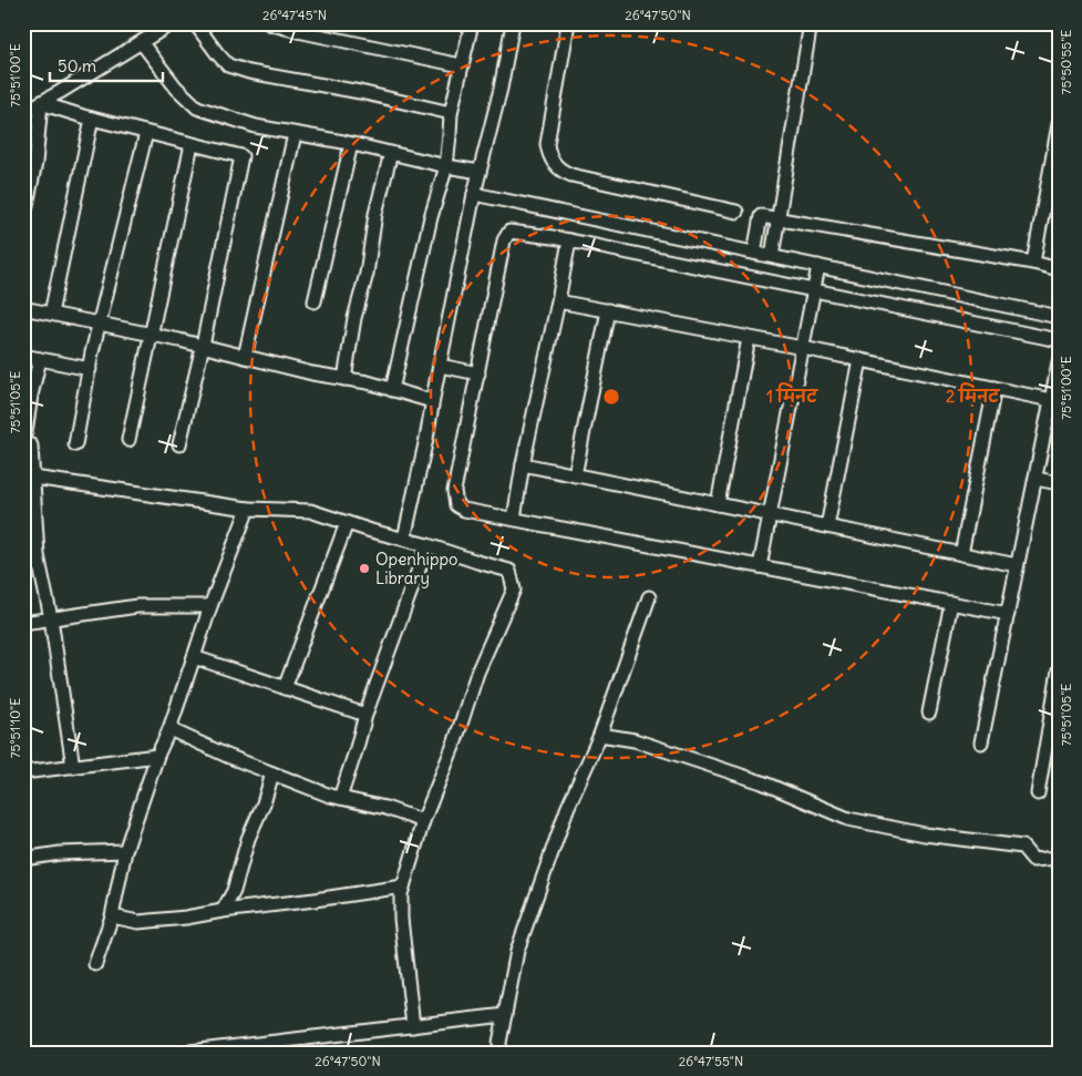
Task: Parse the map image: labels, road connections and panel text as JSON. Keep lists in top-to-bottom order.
{
  "places": ["Openhippo Library"],
  "scale_bar": "50 m",
  "coordinates": [
    "26°47'45\"N",
    "26°47'50\"N",
    "75°50'55\"E",
    "75°51'00\"E",
    "75°51'05\"E",
    "75°51'10\"E",
    "26°47'55\"N"
  ],
  "rings": ["1 मिनट", "2 मिनट"]
}
